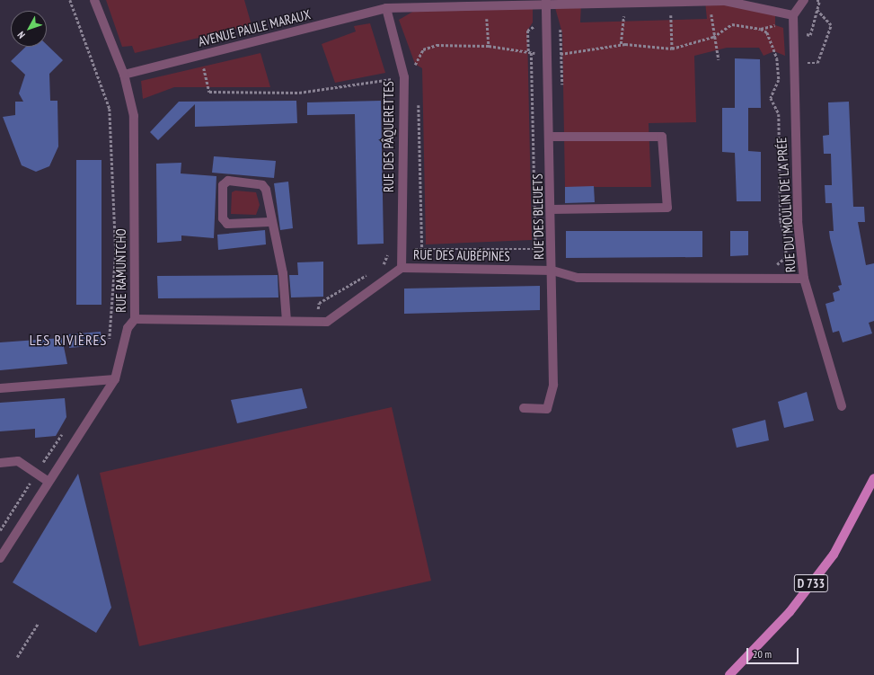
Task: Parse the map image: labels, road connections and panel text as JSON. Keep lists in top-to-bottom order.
{
  "streets": {
    "main road": ["D 733"],
    "street": [
      "AVENUE PAULE MARAUX",
      "RUE DES PÂQUERETTES",
      "RUE DU MOULIN DE LA PRÉE",
      "RUE DES BLEUETS",
      "RUE DES AUBÉPINES",
      "RUE RAMUNTCHO"
    ]
  },
  "crossings": [
    ["AVENUE PAULE MARAUX", "RUE DES PÂQUERETTES"],
    ["AVENUE PAULE MARAUX", "RUE DU MOULIN DE LA PRÉE"],
    ["AVENUE PAULE MARAUX", "RUE DES BLEUETS"],
    ["AVENUE PAULE MARAUX", "RUE RAMUNTCHO"],
    ["RUE DES PÂQUERETTES", "RUE DES AUBÉPINES"],
    ["RUE DU MOULIN DE LA PRÉE", "RUE DES AUBÉPINES"],
    ["RUE DES BLEUETS", "RUE DES AUBÉPINES"],
    ["RUE DES AUBÉPINES", "RUE RAMUNTCHO"]
  ],
  "districts": ["LES RIVIÈRES"],
  "scale_bar": "20 m",
  "north": "bottom left"
}
